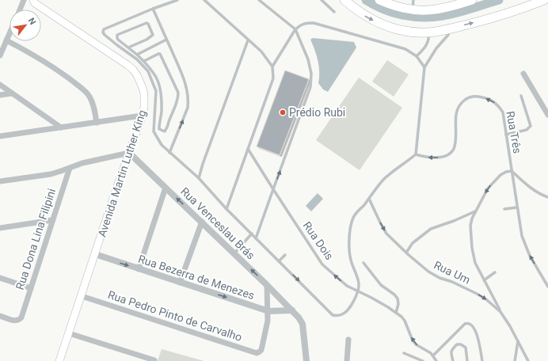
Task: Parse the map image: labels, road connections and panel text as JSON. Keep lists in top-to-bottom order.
{
  "streets": {
    "main road": ["Avenida Martin Luther King"],
    "street": [
      "Rua Venceslau Brás",
      "Rua Dona Lina Filipini",
      "Rua Bezerra de Menezes",
      "Rua Pedro Pinto de Carvalho"
    ],
    "lane": ["Rua Três", "Rua Dois", "Rua Um"]
  },
  "crossings": [
    ["Avenida Martin Luther King", "Rua Venceslau Brás"],
    ["Avenida Martin Luther King", "Rua Bezerra de Menezes"],
    ["Avenida Martin Luther King", "Rua Pedro Pinto de Carvalho"],
    ["Rua Venceslau Brás", "Rua Bezerra de Menezes"],
    ["Rua Bezerra de Menezes", "Rua Pedro Pinto de Carvalho"]
  ],
  "one_way": ["Rua Dois", "Rua Um", "Rua Bezerra de Menezes"],
  "places": ["Prédio Rubi"],
  "north": "top right"
}
